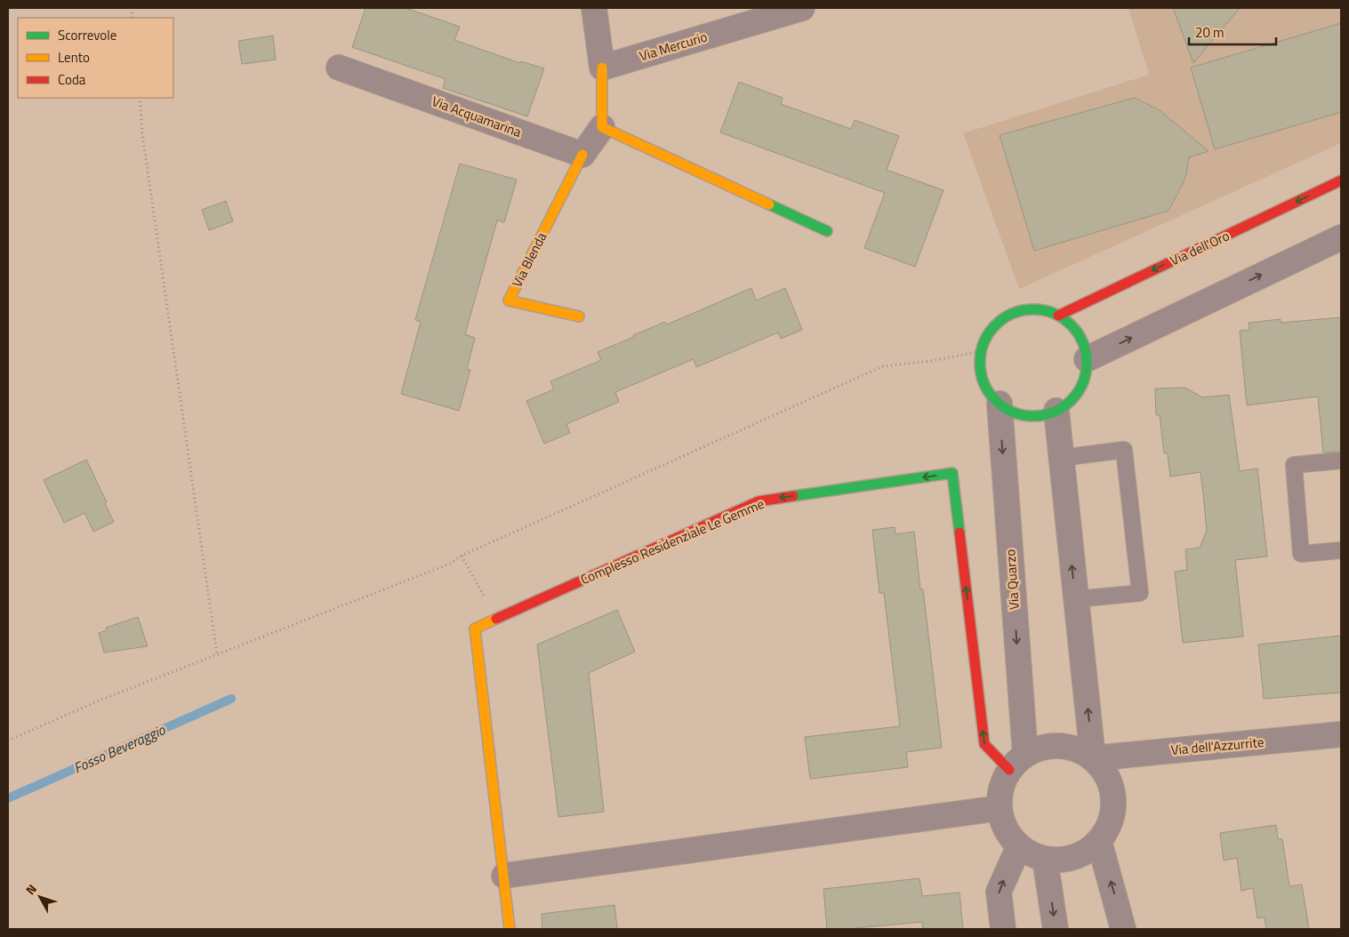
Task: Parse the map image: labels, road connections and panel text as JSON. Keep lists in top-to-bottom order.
{
  "streets": {
    "street": [
      "Via Mercurio",
      "Via Acquamarina",
      "Via dell'Oro",
      "Via Blenda",
      "Complesso Residenziale Le Gemme",
      "Via Quarzo",
      "Via dell'Azzurrite"
    ]
  },
  "crossings": [
    ["Via Acquamarina", "Via Blenda"],
    ["Via dell'Oro", "Via Quarzo"],
    ["Complesso Residenziale Le Gemme", "Via Quarzo"],
    ["Complesso Residenziale Le Gemme", "Via dell'Azzurrite"],
    ["Via Quarzo", "Via dell'Azzurrite"]
  ],
  "water": ["Fosso Beveraggio"],
  "legend": ["Scorrevole", "Lento", "Coda"],
  "scale_bar": "20 m",
  "north": "top left"
}
